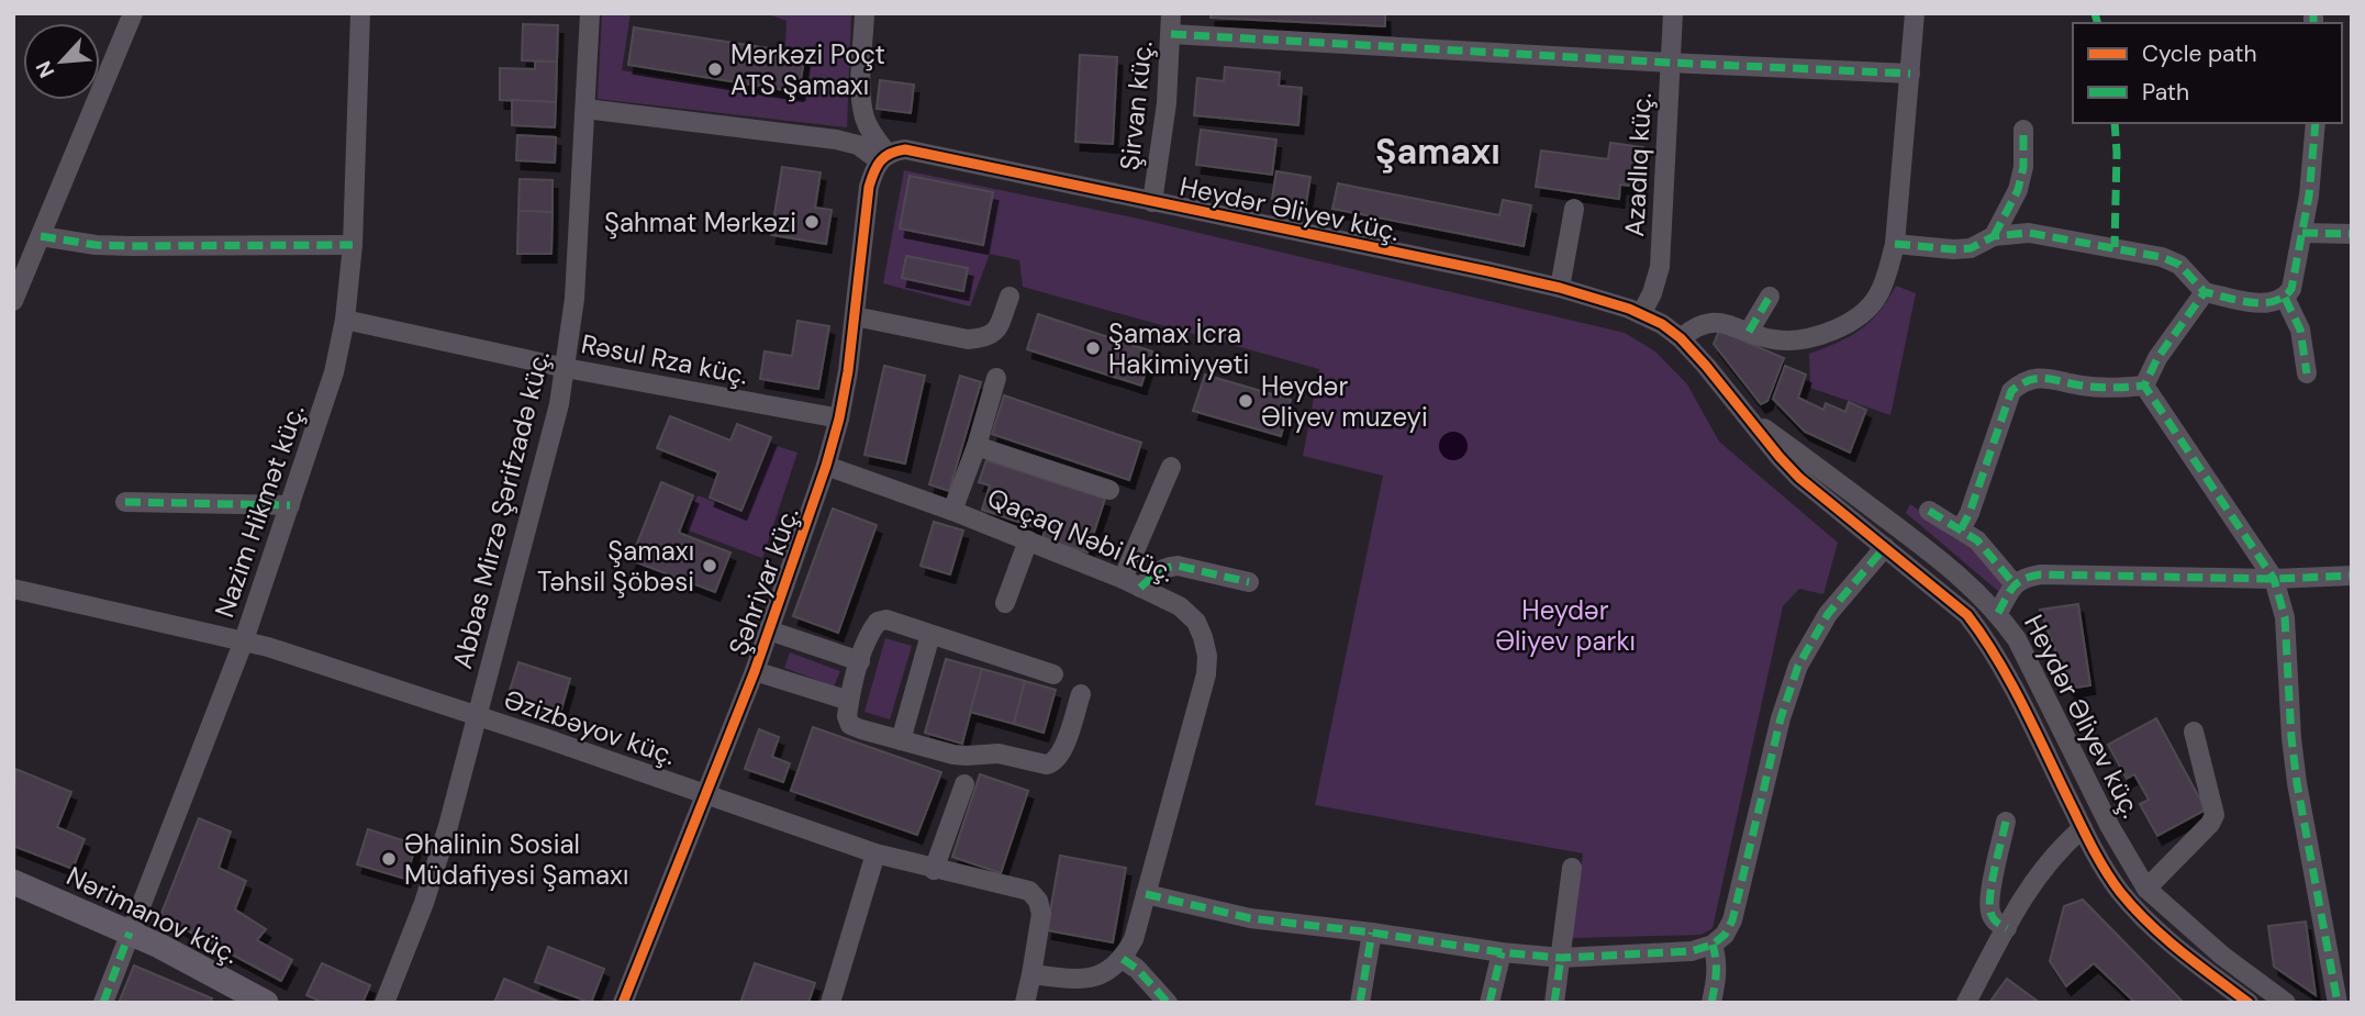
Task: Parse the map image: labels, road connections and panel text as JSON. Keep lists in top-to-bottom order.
{
  "streets": {
    "main road": ["Nərimanov küç."],
    "street": [
      "Şirvan küç.",
      "Azadlıq küç.",
      "Heydər Əliyev küç.",
      "Rəsul Rza küç.",
      "Abbas Mirzə Şərifzadə küç.",
      "Nazim Hikmət küç.",
      "Qaçaq Nəbi küç.",
      "Şəhriyar küç.",
      "Əzizbəyov küç."
    ]
  },
  "crossings": [
    ["Şirvan küç.", "Heydər Əliyev küç."],
    ["Azadlıq küç.", "Heydər Əliyev küç."],
    ["Heydər Əliyev küç.", "Şəhriyar küç."],
    ["Rəsul Rza küç.", "Abbas Mirzə Şərifzadə küç."],
    ["Rəsul Rza küç.", "Nazim Hikmət küç."],
    ["Rəsul Rza küç.", "Şəhriyar küç."],
    ["Abbas Mirzə Şərifzadə küç.", "Əzizbəyov küç."],
    ["Nazim Hikmət küç.", "Əzizbəyov küç."],
    ["Nazim Hikmət küç.", "Nərimanov küç."],
    ["Qaçaq Nəbi küç.", "Şəhriyar küç."],
    ["Şəhriyar küç.", "Əzizbəyov küç."]
  ],
  "districts": ["Şamaxı"],
  "parks": ["Heydər Əliyev parkı"],
  "places": [
    "Mərkəzi Poçt ATS Şamaxı",
    "Şahmat Mərkəzi",
    "Şamax İcra Hakimiyyəti",
    "Heydər Əliyev muzeyi",
    "Şamaxı Təhsil Şöbəsi",
    "Əhalinin Sosial Müdafiyəsi Şamaxı"
  ],
  "legend": ["Cycle path", "Path"],
  "north": "bottom left"
}
